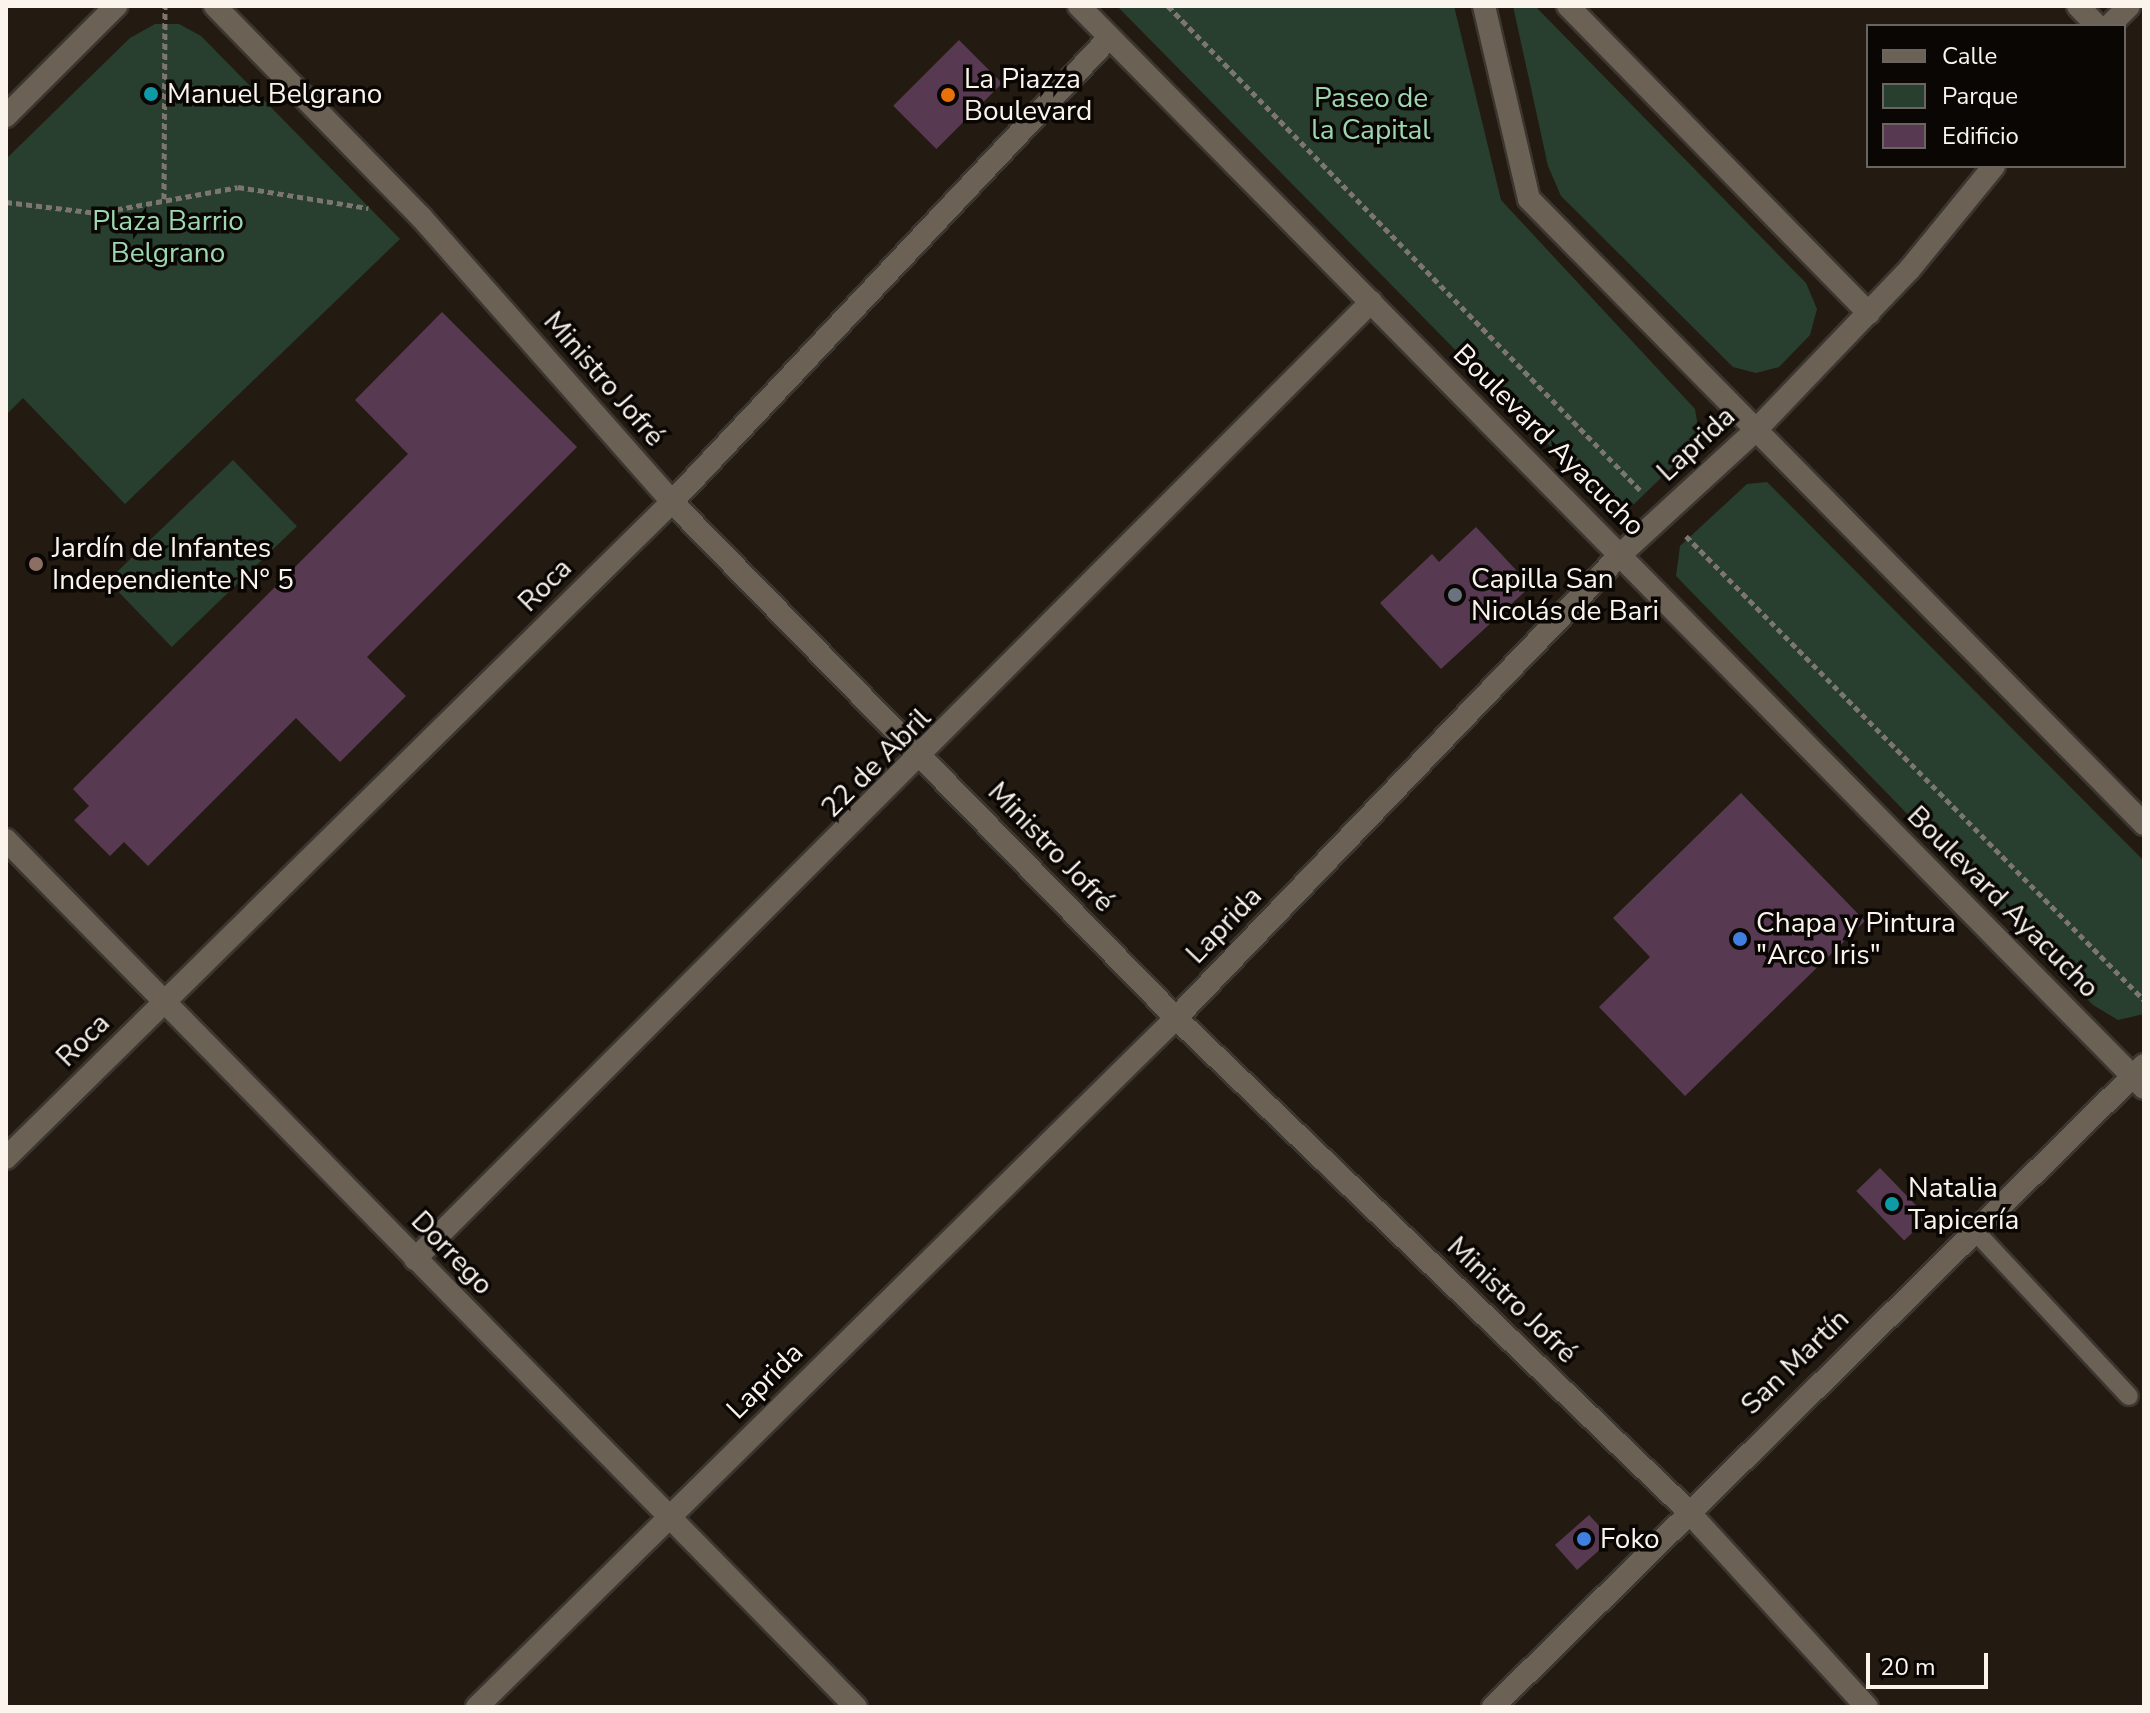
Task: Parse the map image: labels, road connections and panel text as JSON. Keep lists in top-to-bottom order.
{
  "streets": {
    "street": [
      "Ministro Jofré",
      "Boulevard Ayacucho",
      "Laprida",
      "Roca",
      "22 de Abril",
      "Dorrego",
      "San Martín"
    ]
  },
  "crossings": [
    ["Ministro Jofré", "Laprida"],
    ["Ministro Jofré", "Roca"],
    ["Ministro Jofré", "22 de Abril"],
    ["Ministro Jofré", "San Martín"],
    ["Boulevard Ayacucho", "Laprida"],
    ["Boulevard Ayacucho", "Roca"],
    ["Boulevard Ayacucho", "22 de Abril"],
    ["Boulevard Ayacucho", "San Martín"],
    ["Laprida", "Dorrego"],
    ["Roca", "Dorrego"],
    ["22 de Abril", "Dorrego"]
  ],
  "parks": ["Paseo de la Capital", "Plaza Barrio Belgrano"],
  "places": [
    "Manuel Belgrano",
    "La Piazza Boulevard",
    "Jardín de Infantes Independiente N° 5",
    "Capilla San Nicolás de Bari",
    "Chapa y Pintura \"Arco Iris\"",
    "Natalia Tapicería",
    "Foko"
  ],
  "legend": ["Calle", "Parque", "Edificio"],
  "scale_bar": "20 m"
}
